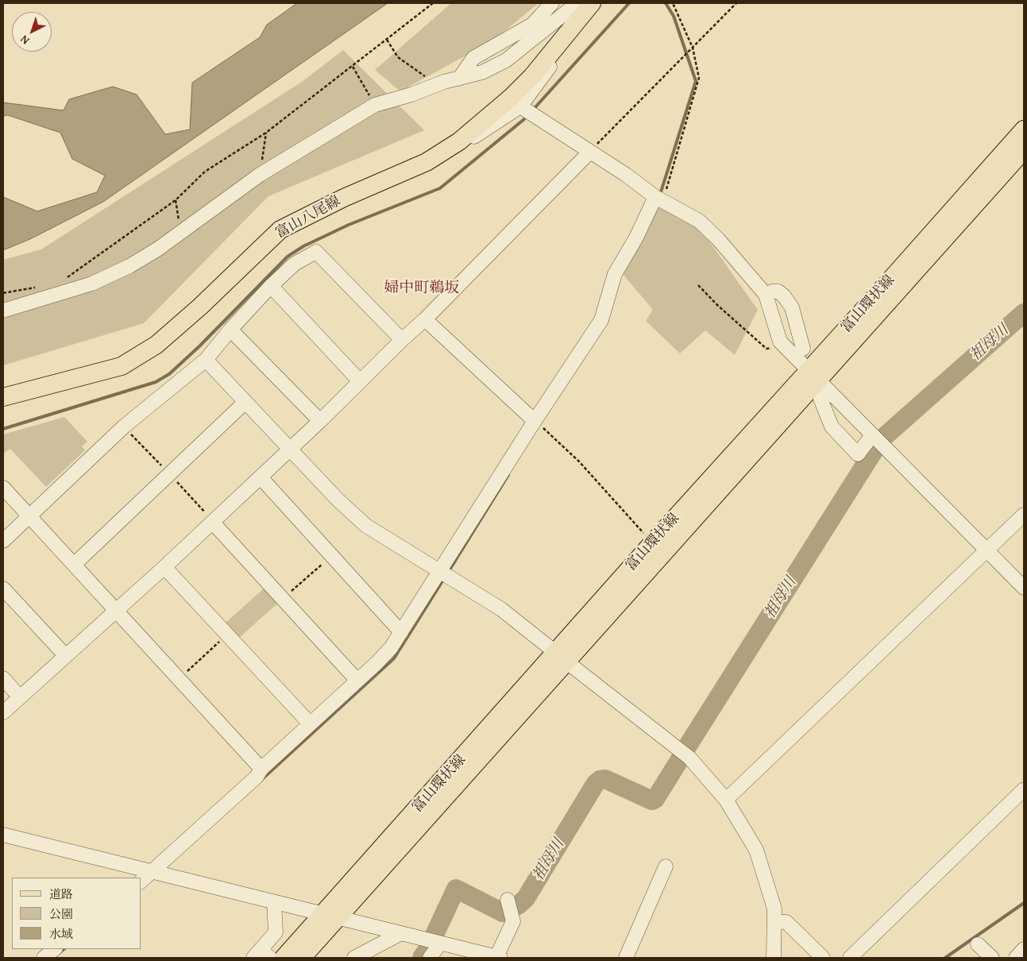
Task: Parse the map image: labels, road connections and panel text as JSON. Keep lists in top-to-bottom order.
{
  "streets": {
    "main road": ["富山八尾線", "富山環状線"]
  },
  "districts": ["婦中町鵜坂"],
  "water": ["祖母川"],
  "legend": ["道路", "公園", "水域"],
  "north": "bottom left"
}
